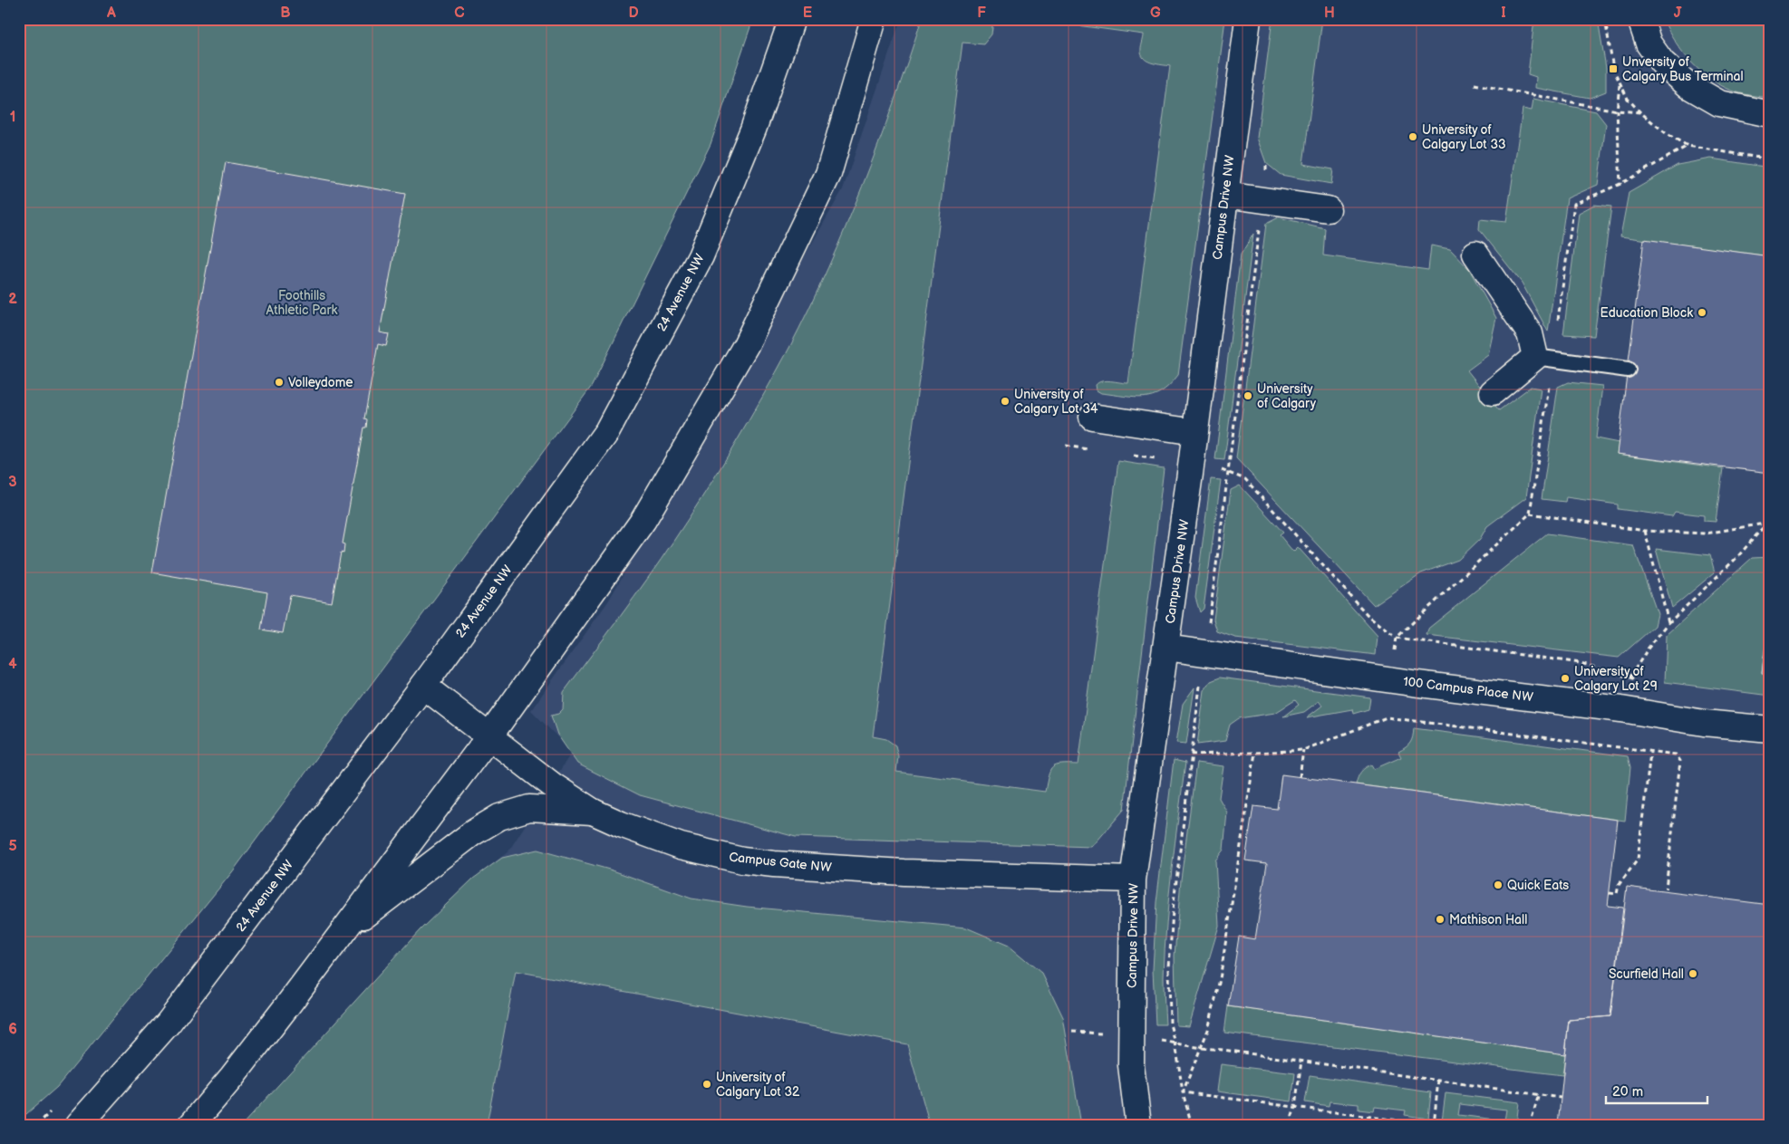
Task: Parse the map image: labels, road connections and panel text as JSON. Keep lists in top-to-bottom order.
{
  "streets": {
    "street": [
      "Campus Drive NW",
      "24 Avenue NW",
      "100 Campus Place NW",
      "Campus Gate NW"
    ]
  },
  "crossings": [
    ["Campus Drive NW", "100 Campus Place NW"],
    ["Campus Drive NW", "Campus Gate NW"],
    ["24 Avenue NW", "Campus Gate NW"]
  ],
  "parks": ["Foothills Athletic Park"],
  "places": {
    "transit": ["Unversity of Calgary Bus Terminal"],
    "other": [
      "University of Calgary Lot 33",
      "Education Block",
      "Volleydome",
      "University of Calgary",
      "University of Calgary Lot 34",
      "University of Calgary Lot 29",
      "Quick Eats",
      "Mathison Hall",
      "Scurfield Hall",
      "University of Calgary Lot 32"
    ]
  },
  "scale_bar": "20 m",
  "grid": {
    "columns": [
      "A",
      "B",
      "C",
      "D",
      "E",
      "F",
      "G",
      "H",
      "I",
      "J"
    ],
    "rows": [
      "1",
      "2",
      "3",
      "4",
      "5",
      "6"
    ]
  }
}
